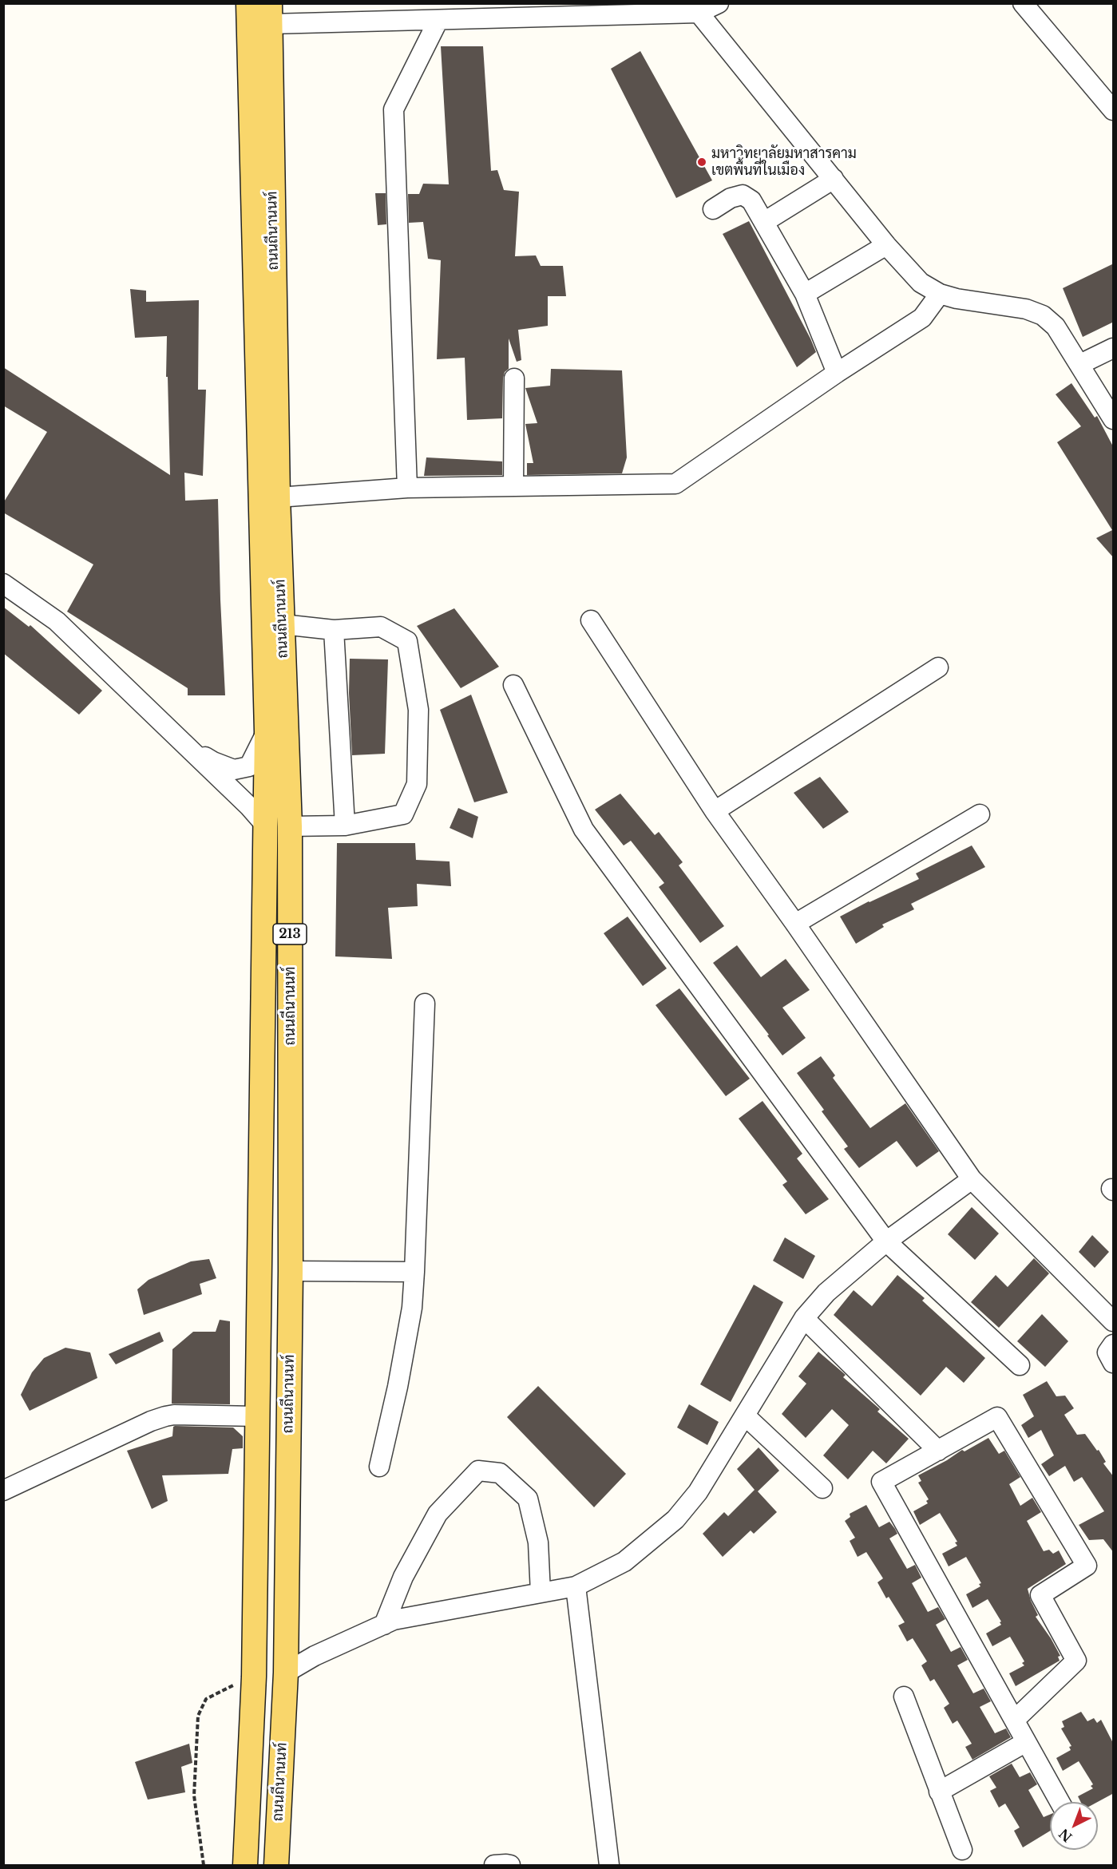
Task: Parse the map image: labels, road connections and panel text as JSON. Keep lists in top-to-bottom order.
{
  "streets": {
    "main road": ["ถนนถีนานนท์", "213"]
  },
  "places": ["มหาวิทยาลัยมหาสารคาม เขตพื้นที่ในเมือง"],
  "north": "bottom left"
}
